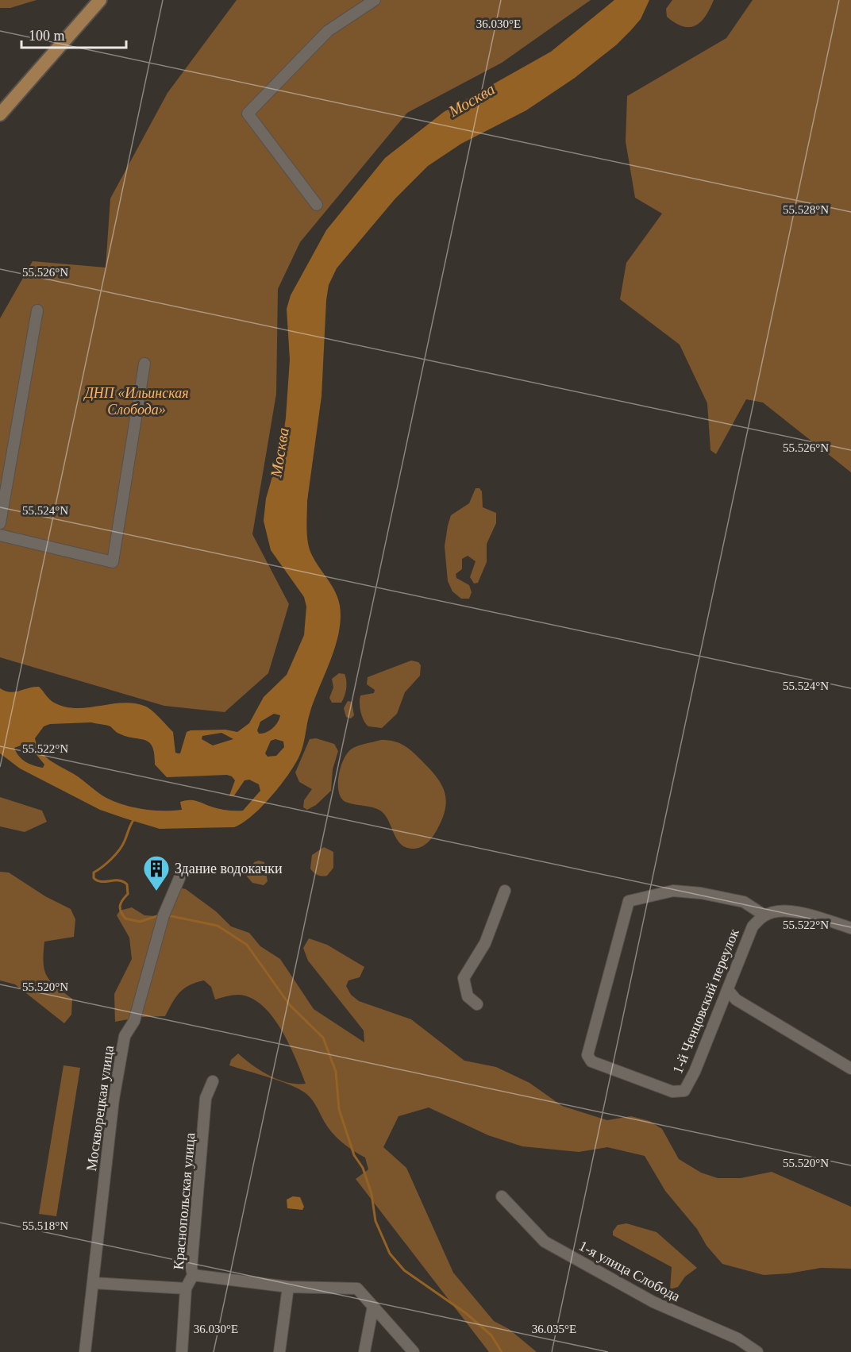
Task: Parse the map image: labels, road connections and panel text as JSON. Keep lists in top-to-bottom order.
{
  "streets": {
    "street": [
      "1-й Ченцовский переулок",
      "Москворецкая улица",
      "Краснопольская улица",
      "1-я улица Слобода"
    ]
  },
  "water": ["Москва"],
  "parks": ["ДНП «Ильинская Слобода»"],
  "places": {
    "building": ["Здание водокачки"]
  },
  "scale_bar": "100 m",
  "coordinates": [
    "36.030°E",
    "55.528°N",
    "55.526°N",
    "55.524°N",
    "55.522°N",
    "55.520°N",
    "55.518°N",
    "36.035°E"
  ]
}
